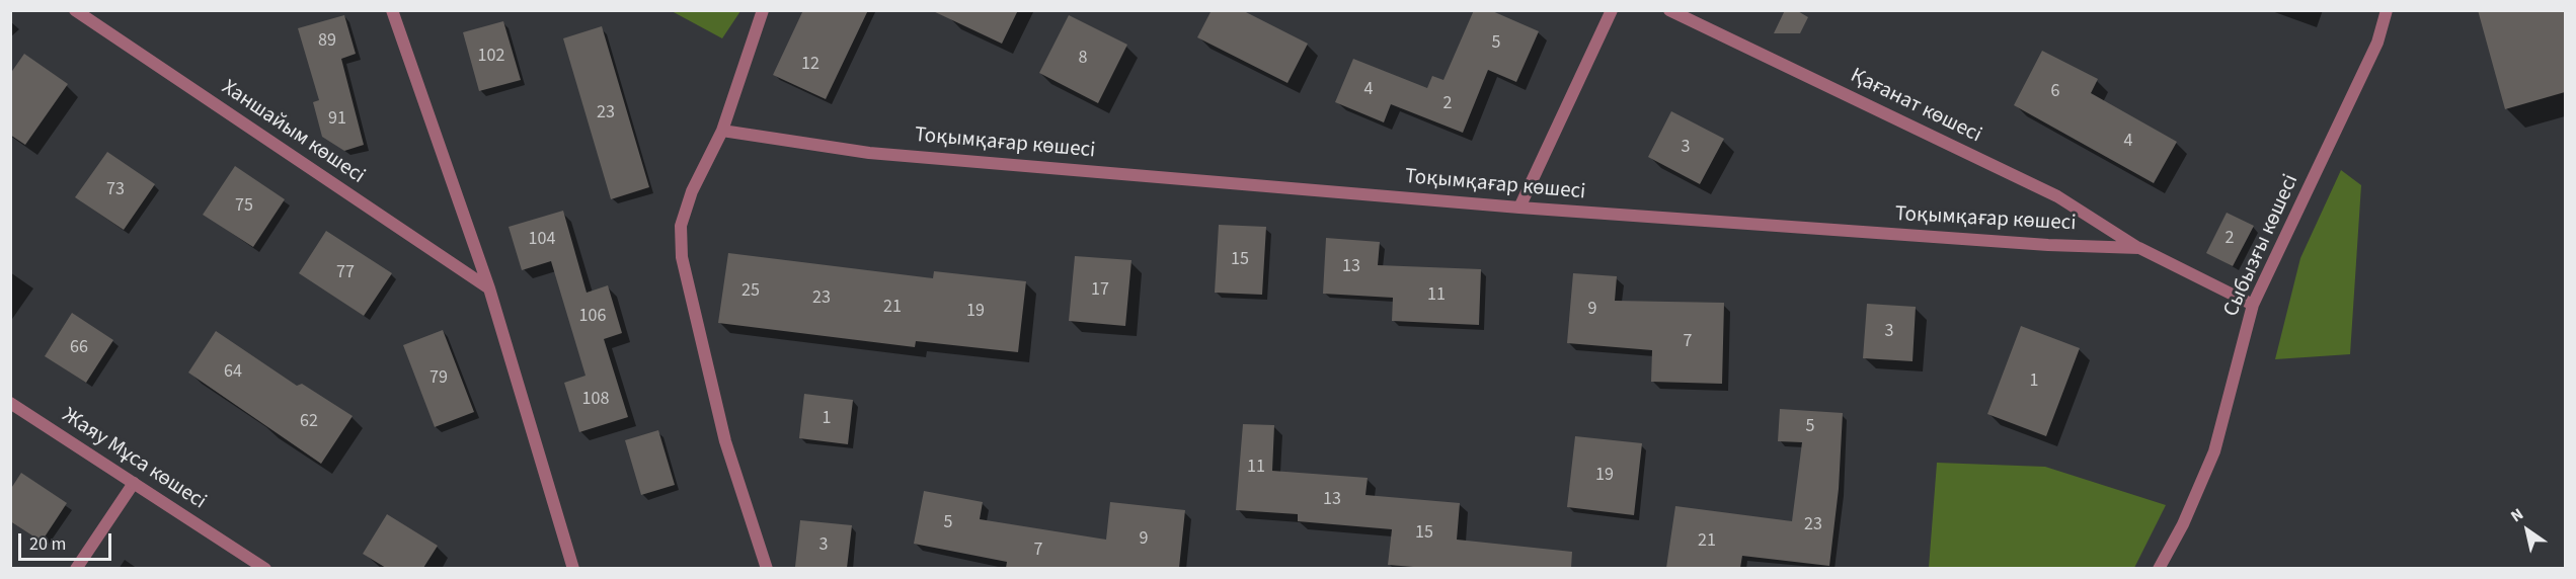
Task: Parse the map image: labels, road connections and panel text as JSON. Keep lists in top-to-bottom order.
{
  "streets": {
    "street": [
      "Қағанат көшесі",
      "Ханшайым көшесі",
      "Тоқымқағар көшесі",
      "Сыбызғы көшесі",
      "Жаяу Мұса көшесі"
    ]
  },
  "crossings": [
    ["Қағанат көшесі", "Тоқымқағар көшесі"],
    ["Тоқымқағар көшесі", "Сыбызғы көшесі"]
  ],
  "house_numbers": [
    "89",
    "5",
    "102",
    "8",
    "12",
    "4",
    "6",
    "2",
    "23",
    "91",
    "4",
    "3",
    "73",
    "75",
    "2",
    "104",
    "15",
    "13",
    "77",
    "17",
    "25",
    "11",
    "23",
    "21",
    "9",
    "19",
    "106",
    "3",
    "7",
    "66",
    "64",
    "79",
    "1",
    "108",
    "1",
    "62",
    "5",
    "11",
    "19",
    "13",
    "5",
    "23",
    "15",
    "9",
    "21",
    "3",
    "7"
  ],
  "scale_bar": "20 m",
  "north": "top left"
}
